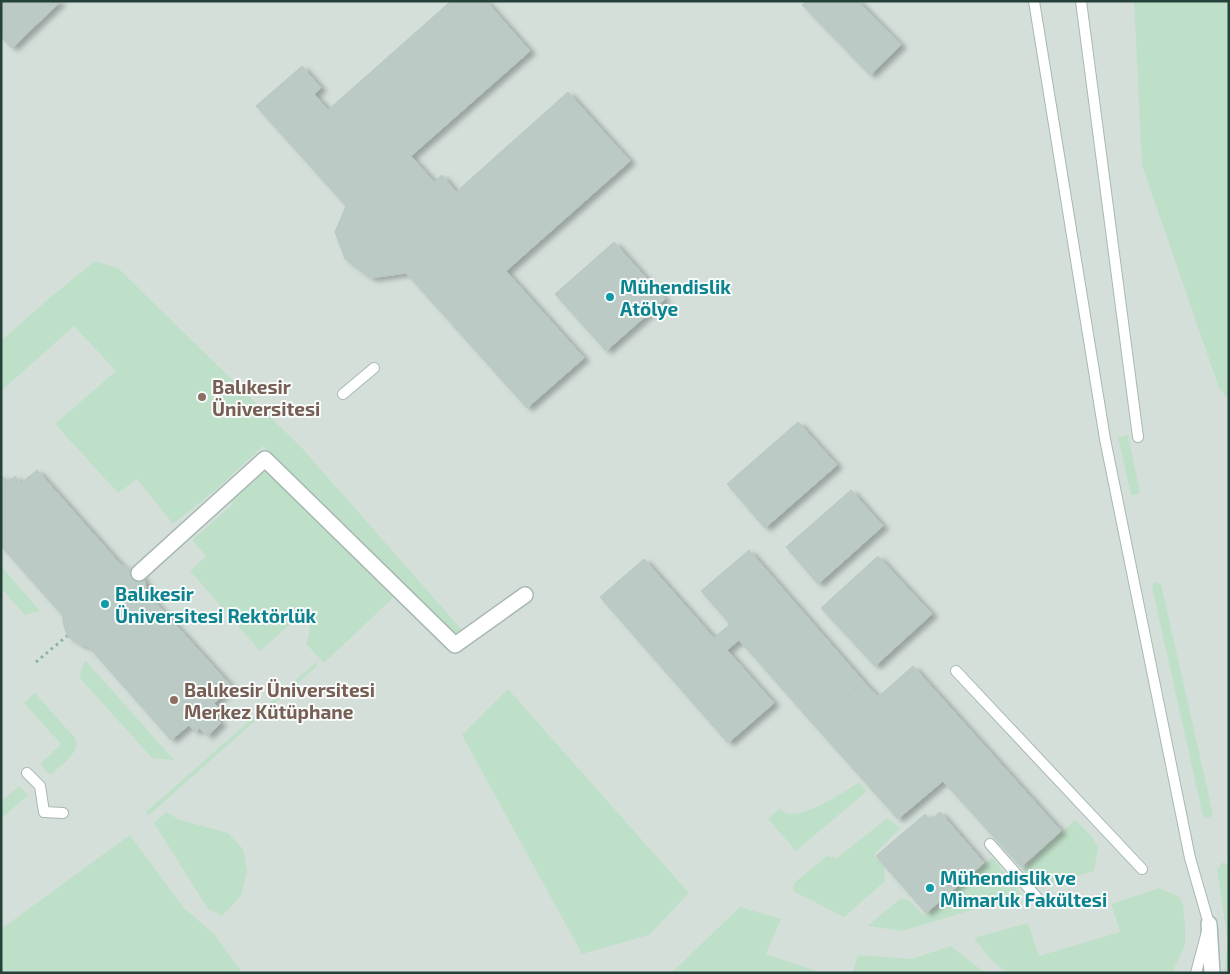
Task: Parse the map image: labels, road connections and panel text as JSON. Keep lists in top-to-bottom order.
{
  "places": [
    "Mühendislik Atölye",
    "Balıkesir Üniversitesi",
    "Balıkesir Üniversitesi Rektörlük",
    "Balıkesir Üniversitesi Merkez Kütüphane",
    "Mühendislik ve Mimarlık Fakültesi"
  ]
}
